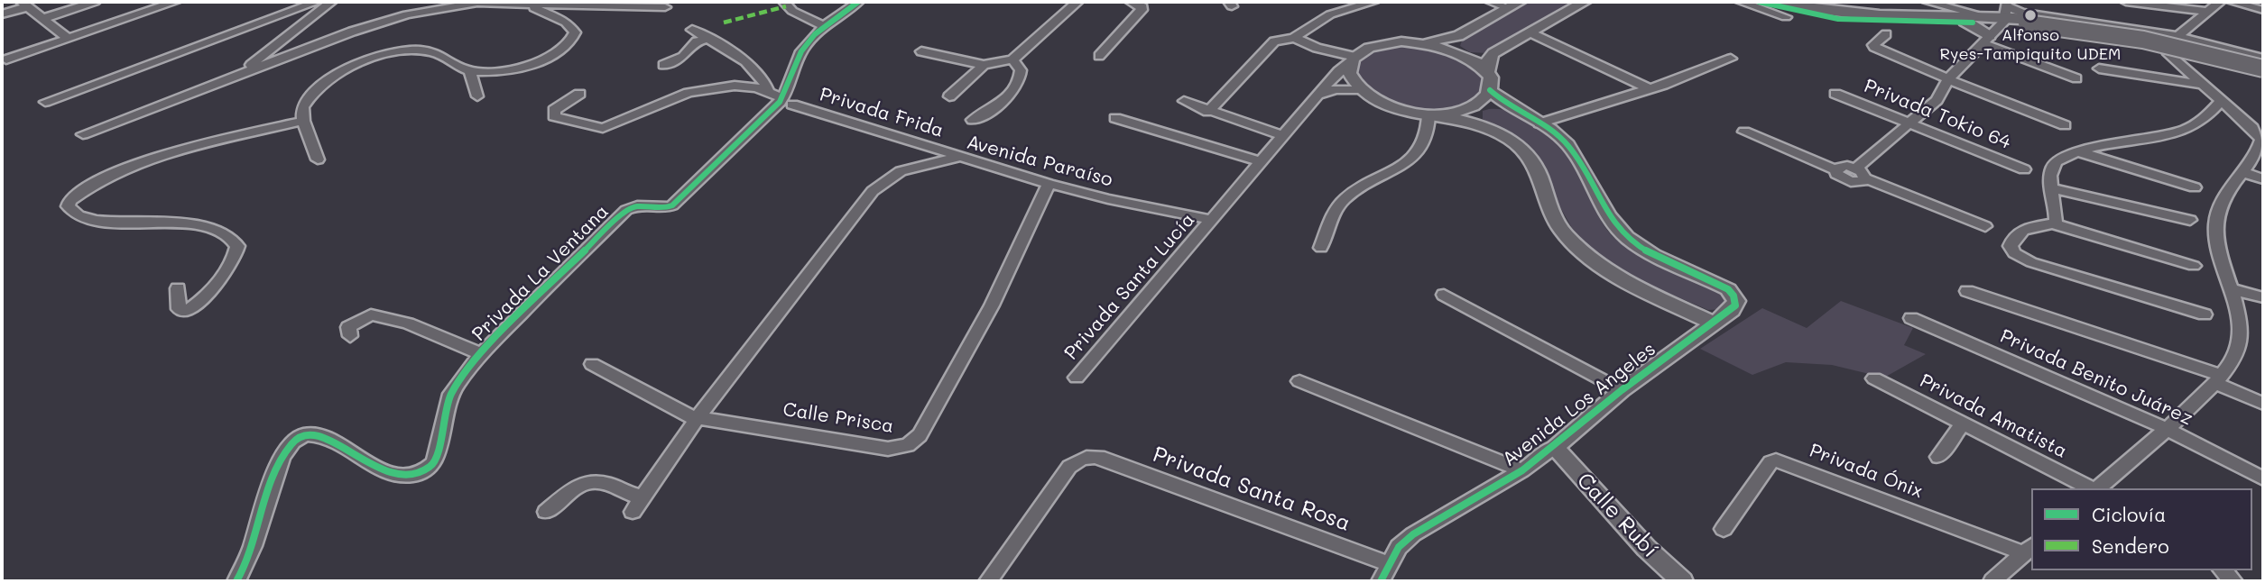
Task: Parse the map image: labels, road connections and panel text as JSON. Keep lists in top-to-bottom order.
{
  "streets": {
    "street": [
      "Privada Frida",
      "Privada Tokio 64",
      "Avenida Paraíso",
      "Privada La Ventana",
      "Privada Santa Lucía",
      "Privada Benito Juárez",
      "Avenida Los Angeles",
      "Privada Amatista",
      "Calle Prisca",
      "Privada Ónix",
      "Privada Santa Rosa",
      "Calle Rubí"
    ]
  },
  "crossings": [
    ["Privada Frida", "Avenida Paraíso"],
    ["Privada Frida", "Privada La Ventana"],
    ["Avenida Paraíso", "Privada Santa Lucía"],
    ["Avenida Paraíso", "Calle Prisca"],
    ["Avenida Los Angeles", "Privada Santa Rosa"],
    ["Avenida Los Angeles", "Calle Rubí"]
  ],
  "places": ["Alfonso Ryes-Tampiquito UDEM"],
  "legend": ["Ciclovía", "Sendero"]
}
